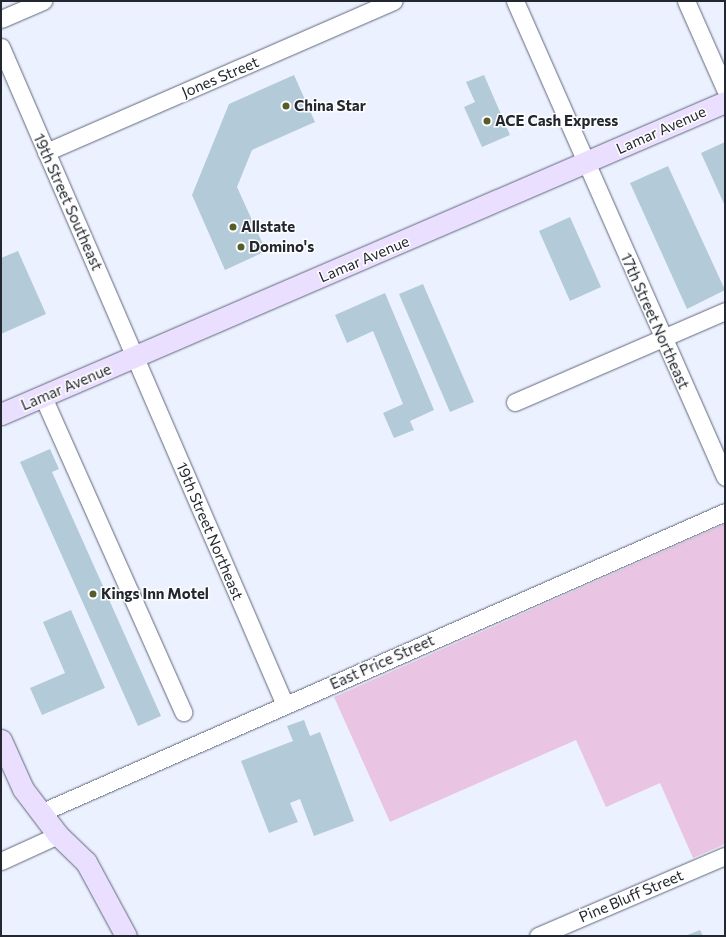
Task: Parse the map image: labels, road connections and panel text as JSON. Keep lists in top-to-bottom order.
{
  "streets": {
    "main road": ["Lamar Avenue"],
    "street": [
      "Jones Street",
      "19th Street Southeast",
      "17th Street Northeast",
      "19th Street Northeast",
      "East Price Street",
      "Pine Bluff Street"
    ]
  },
  "crossings": [
    ["Jones Street", "19th Street Southeast"],
    ["Lamar Avenue", "19th Street Southeast"],
    ["Lamar Avenue", "17th Street Northeast"],
    ["Lamar Avenue", "19th Street Northeast"],
    ["19th Street Southeast", "19th Street Northeast"],
    ["19th Street Northeast", "East Price Street"]
  ],
  "places": [
    "China Star",
    "ACE Cash Express",
    "Allstate",
    "Domino's",
    "Kings Inn Motel"
  ]
}
